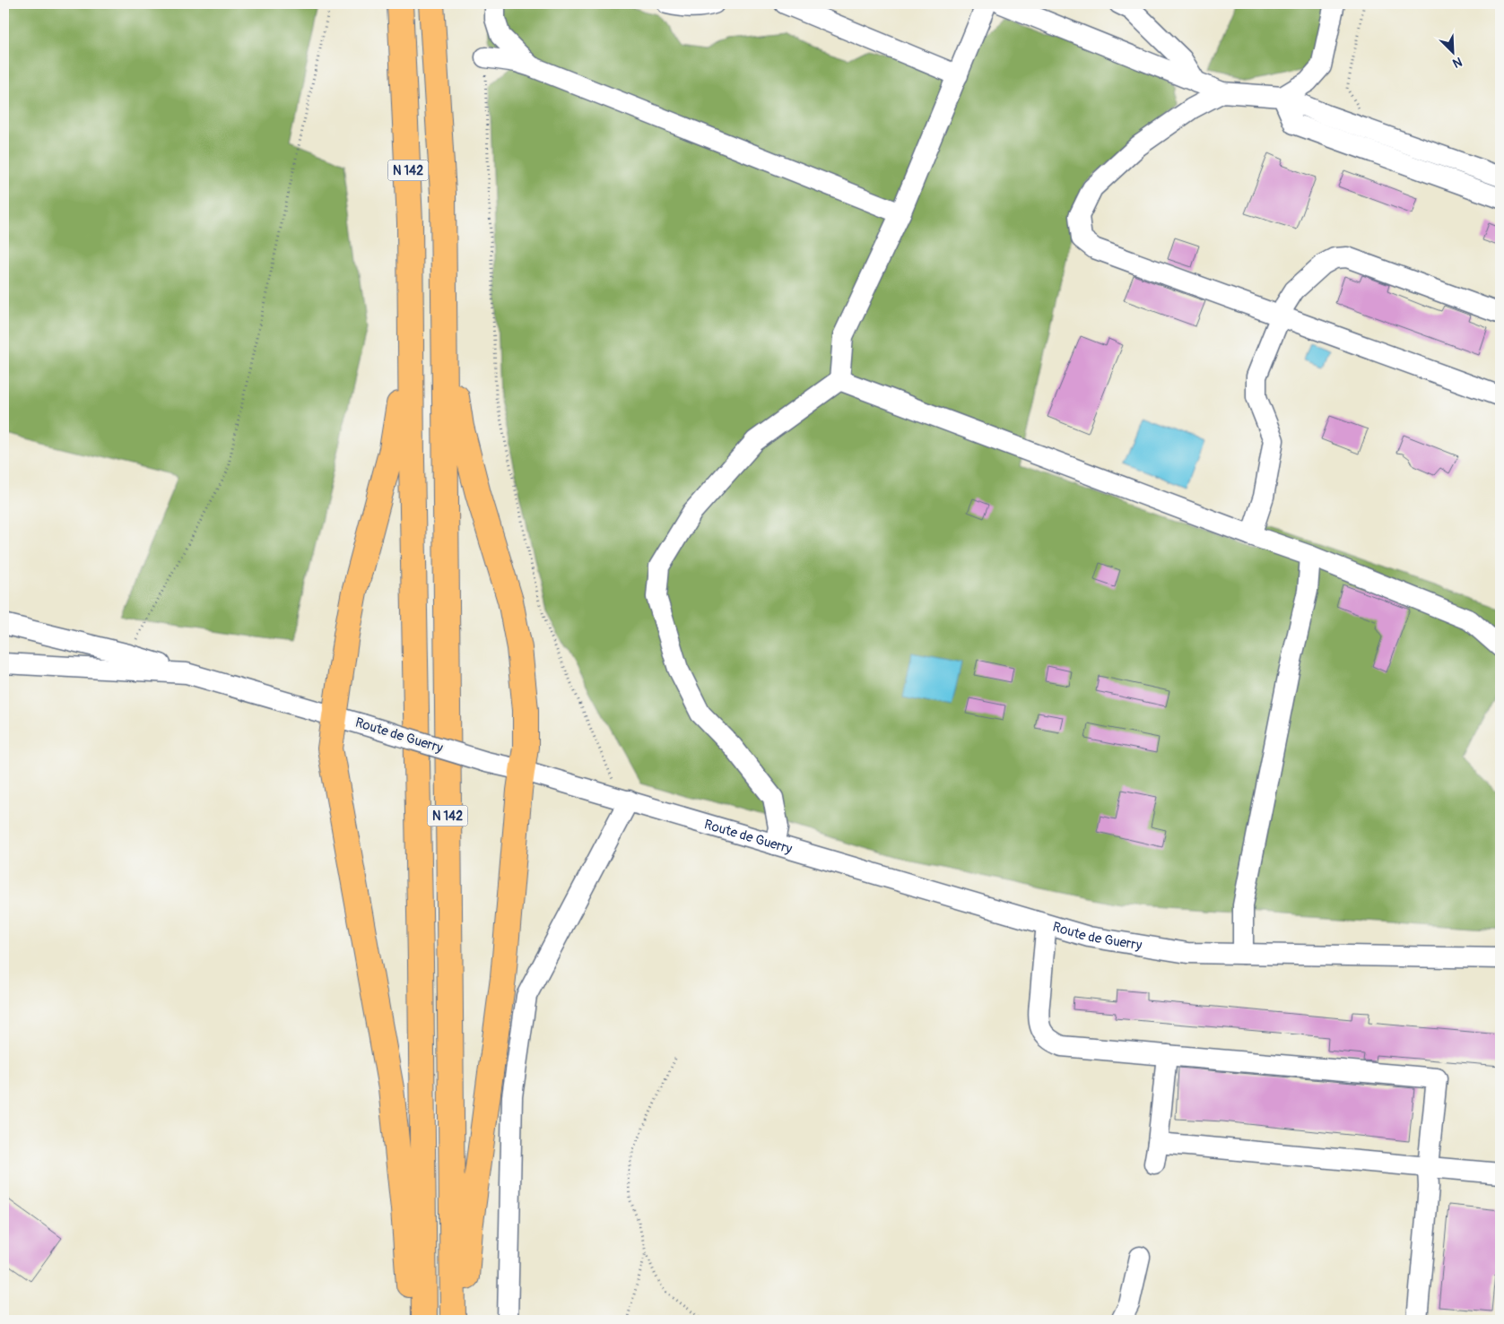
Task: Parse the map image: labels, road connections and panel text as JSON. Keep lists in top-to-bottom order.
{
  "streets": {
    "highway": ["N 142"],
    "street": ["Route de Guerry"]
  },
  "north": "bottom right"
}
